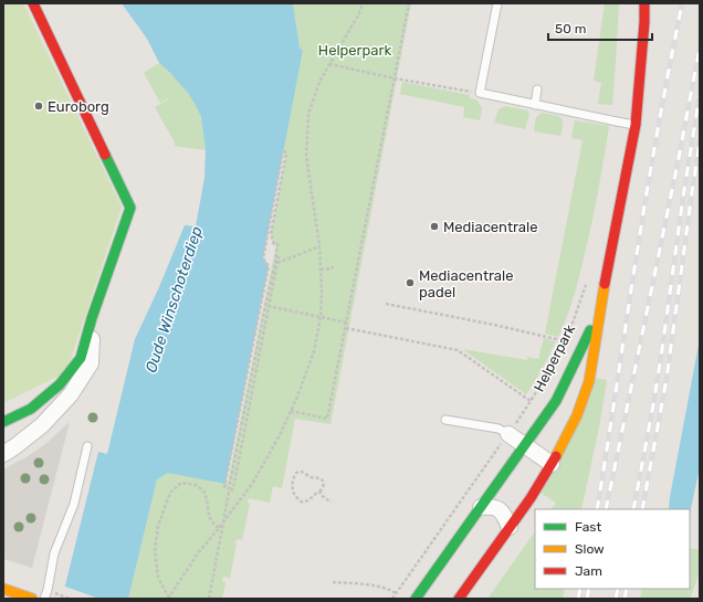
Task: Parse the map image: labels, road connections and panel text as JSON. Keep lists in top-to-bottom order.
{
  "streets": {
    "main road": ["Helperpark"]
  },
  "water": ["Oude Winschoterdiep"],
  "parks": ["Helperpark"],
  "places": ["Euroborg", "Mediacentrale", "Mediacentrale padel"],
  "legend": ["Fast", "Slow", "Jam"],
  "scale_bar": "50 m"
}
